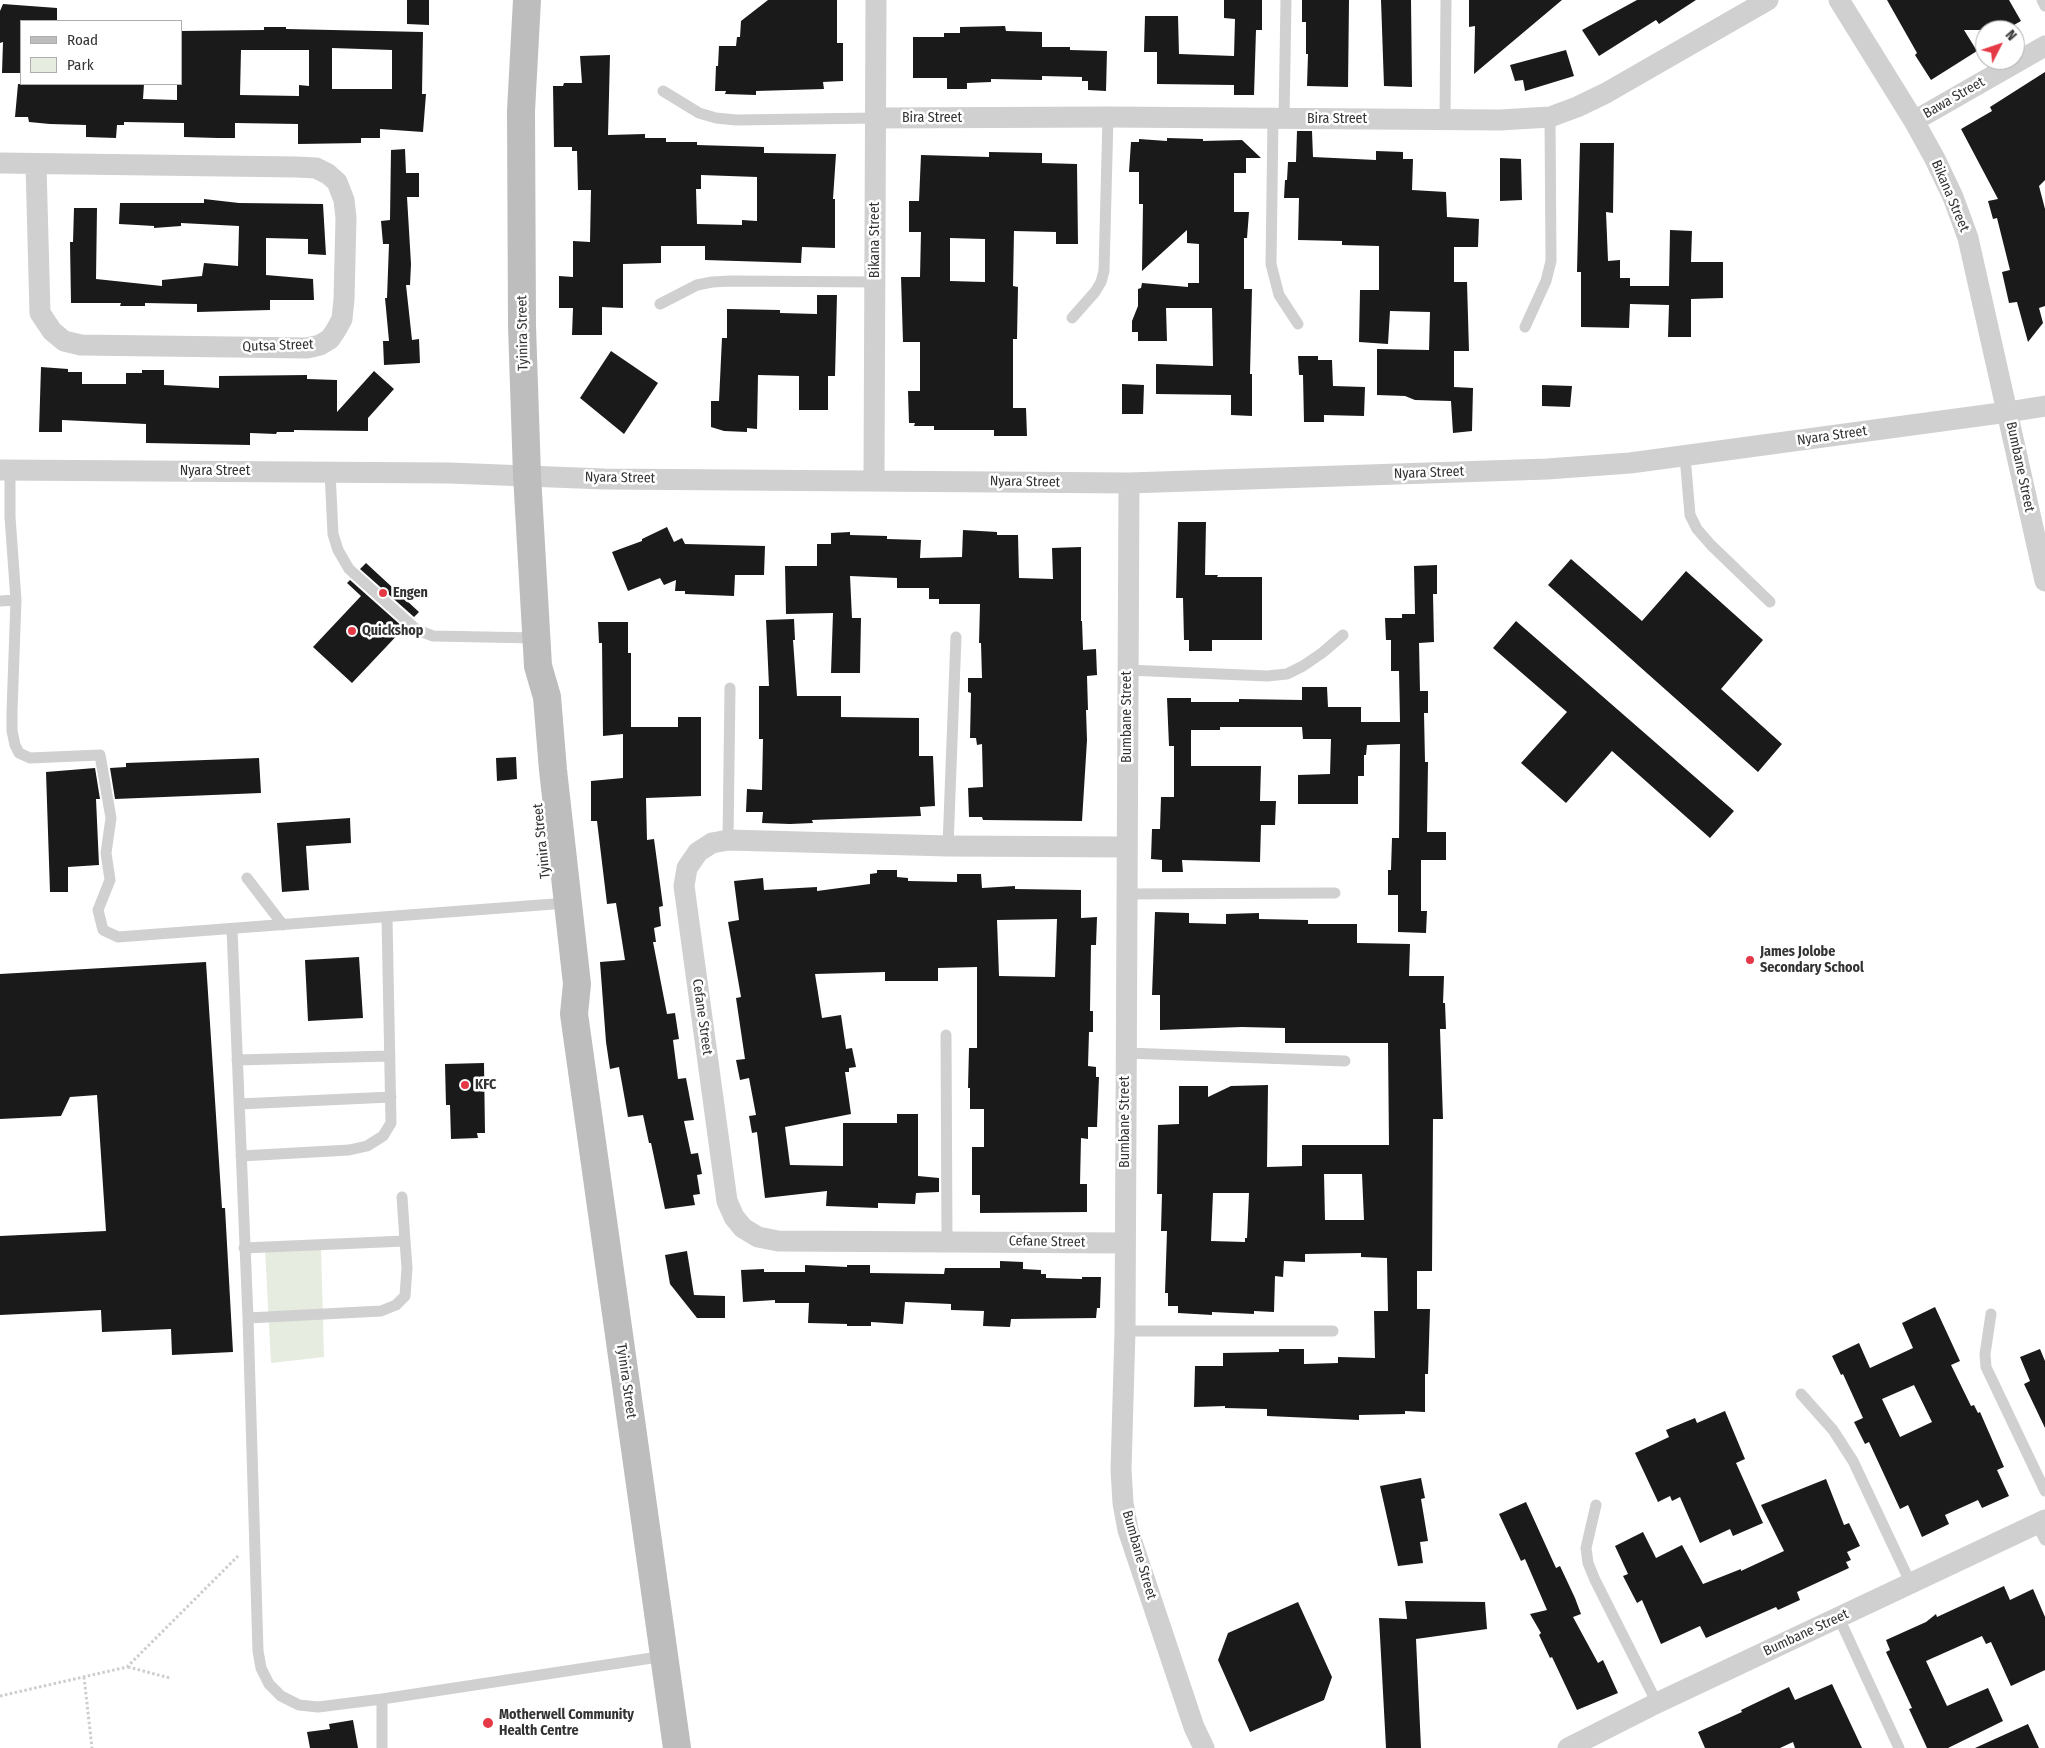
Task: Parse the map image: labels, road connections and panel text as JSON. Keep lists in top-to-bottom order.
{
  "streets": {
    "street": [
      "Bawa Street",
      "Bira Street",
      "Bikana Street",
      "Tyinira Street",
      "Qutsa Street",
      "Nyara Street",
      "Bumbane Street",
      "Cefane Street"
    ]
  },
  "crossings": [
    ["Bawa Street", "Bikana Street"],
    ["Bira Street", "Bikana Street"],
    ["Bikana Street", "Nyara Street"],
    ["Bikana Street", "Bumbane Street"],
    ["Tyinira Street", "Nyara Street"],
    ["Nyara Street", "Bumbane Street"],
    ["Bumbane Street", "Cefane Street"]
  ],
  "places": [
    "Engen",
    "Quickshop",
    "James Jolobe Secondary School",
    "KFC",
    "Motherwell Community Health Centre"
  ],
  "legend": ["Road", "Park"],
  "north": "top right"
}
